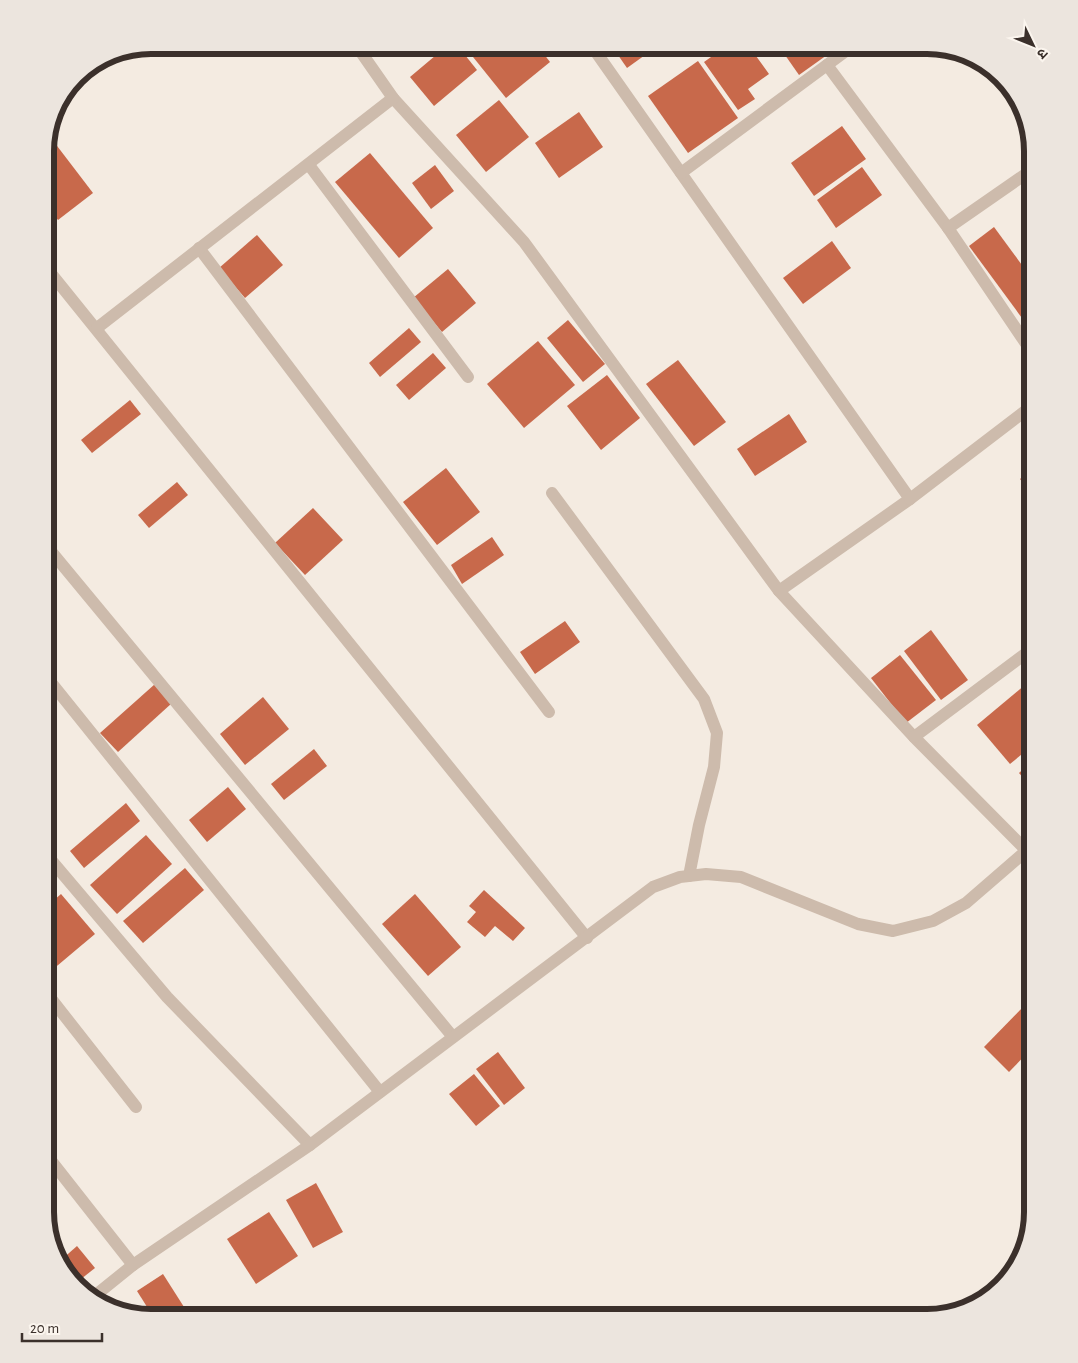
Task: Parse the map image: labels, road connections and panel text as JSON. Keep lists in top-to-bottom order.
{
  "scale_bar": "20 m",
  "north": "bottom right"
}
